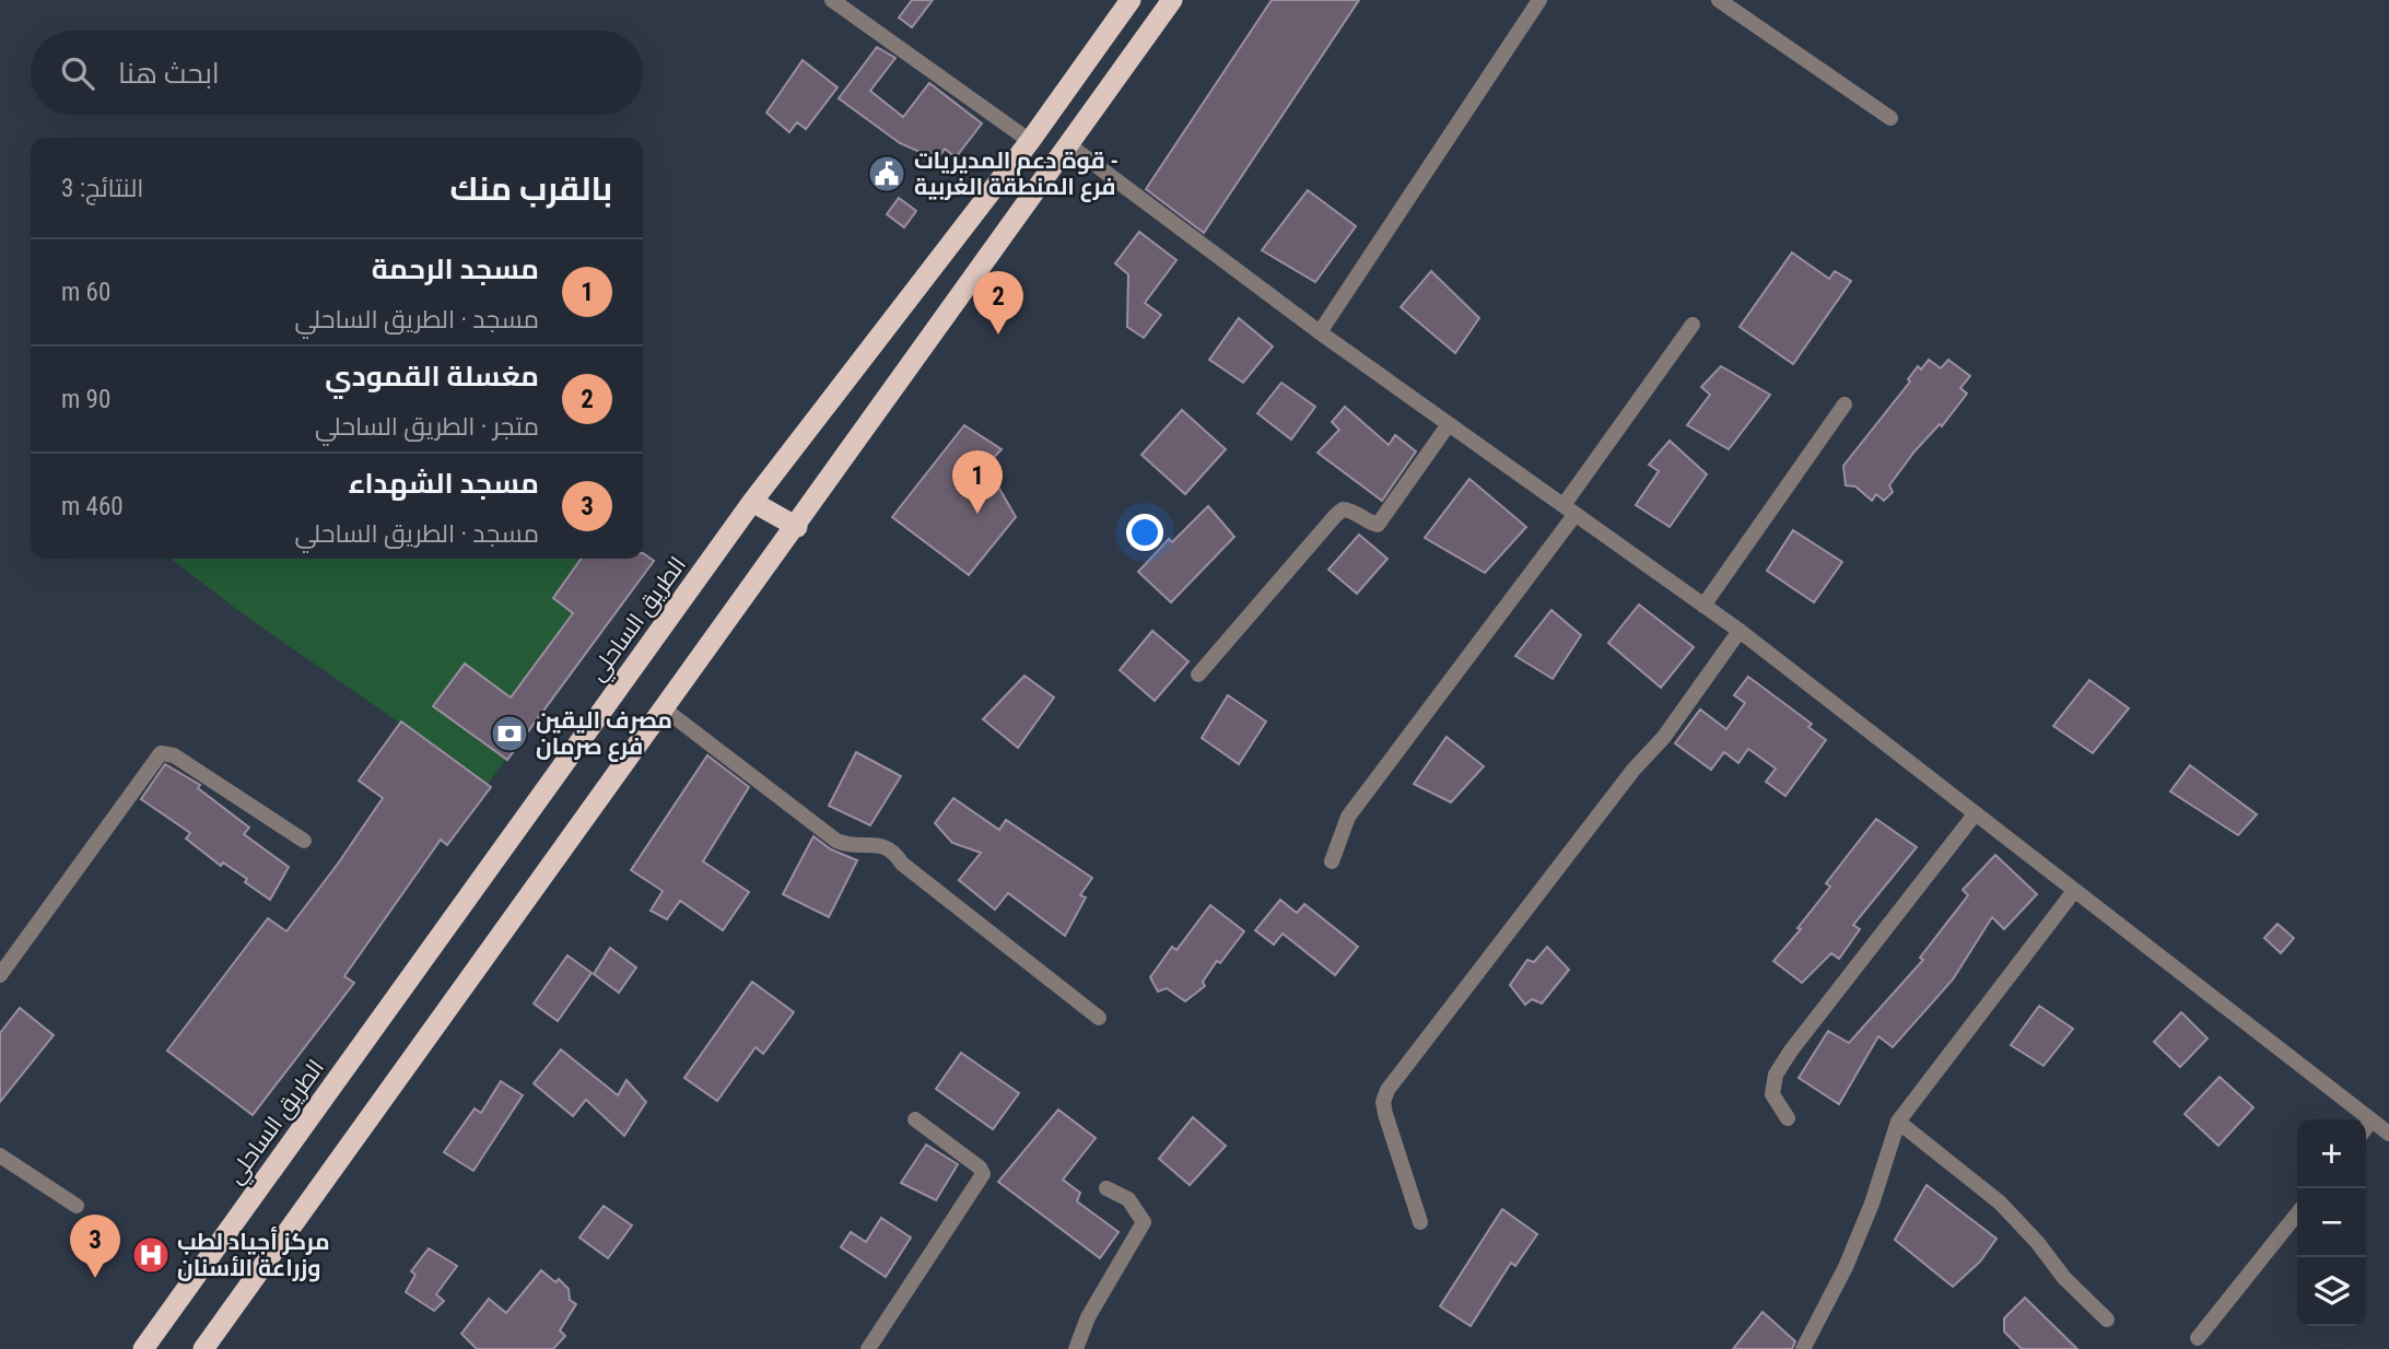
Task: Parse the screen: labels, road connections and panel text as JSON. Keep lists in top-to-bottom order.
{
  "streets": {
    "highway": ["الطريق الساحلي"]
  },
  "places": {
    "public building": ["قوة دعم المديريات - فرع المنطقة الغربية"],
    "bank": ["مصرف اليقين فرع صرمان"],
    "hospital": ["مركز أجياد لطب وزراعة الأسنان"]
  },
  "page": {
    "search": "ابحث هنا",
    "heading": ["بالقرب منك", "النتائج: 3"],
    "list": [
      {
        "mark": "1",
        "name": "مسجد الرحمة",
        "note": "مسجد · الطريق الساحلي",
        "value": "60 m"
      },
      {
        "mark": "2",
        "name": "مغسلة القمودي",
        "note": "متجر · الطريق الساحلي",
        "value": "90 m"
      },
      {
        "mark": "3",
        "name": "مسجد الشهداء",
        "note": "مسجد · الطريق الساحلي",
        "value": "460 m"
      }
    ],
    "pins": ["2", "1", "3"],
    "map_buttons": ["+", "−"]
  }
}
